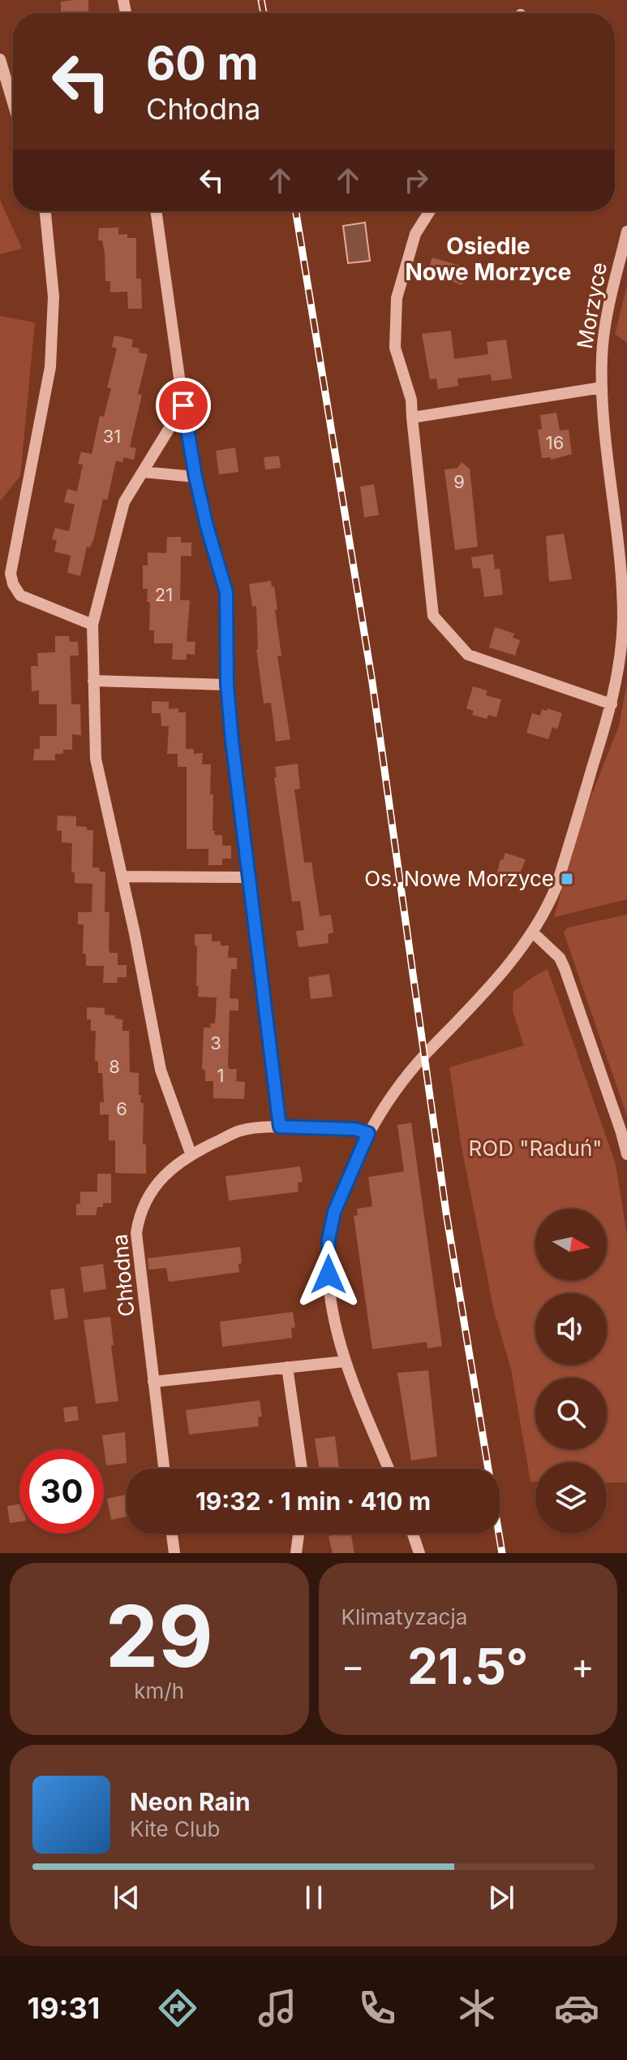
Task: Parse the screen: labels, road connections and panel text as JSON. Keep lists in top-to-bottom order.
{
  "streets": {
    "street": ["Morzyce", "Chłodna"]
  },
  "crossings": [
    ["Morzyce", "Chłodna"]
  ],
  "districts": ["Osiedle Nowe Morzyce"],
  "parks": ["ROD \"Raduń\""],
  "places": {
    "transit": ["Os. Nowe Morzyce"]
  },
  "house_numbers": [
    "31",
    "16",
    "9",
    "21",
    "3",
    "8",
    "1",
    "6"
  ],
  "north": "right",
  "page": {
    "turn": ["60 m", "Chłodna"],
    "limit": "30",
    "trip": "19:32 · 1 min · 410 m",
    "tile": [
      ["29", "km/h"],
      "Klimatyzacja"
    ],
    "heat": ["−", "21.5°", "+"],
    "song": ["Neon Rain", "Kite Club"],
    "tabs": "19:31"
  }
}
